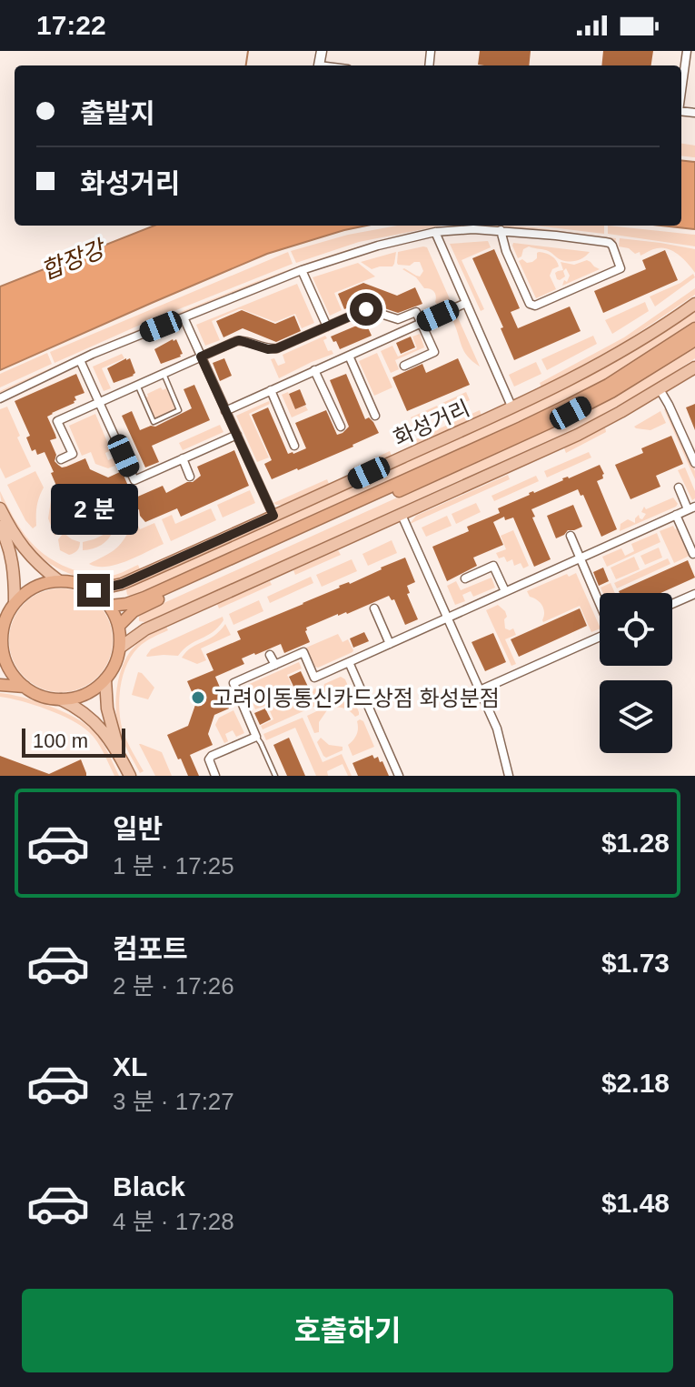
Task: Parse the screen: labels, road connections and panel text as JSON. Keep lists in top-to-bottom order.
{
  "streets": {
    "highway": ["화성거리"]
  },
  "water": ["합장강"],
  "places": ["고려이동통신카드상점 화성분점"],
  "scale_bar": "100 m",
  "page": {
    "status": "17:22",
    "banner": ["출발지", "화성거리"],
    "bubble": "2 분",
    "scale": "100 m",
    "list": [
      {
        "name": "일반",
        "note": "1 분 · 17:25",
        "value": "$1.28"
      },
      {
        "name": "컴포트",
        "note": "2 분 · 17:26",
        "value": "$1.73"
      },
      {
        "name": "XL",
        "note": "3 분 · 17:27",
        "value": "$2.18"
      },
      {
        "name": "Black",
        "note": "4 분 · 17:28",
        "value": "$1.48"
      }
    ],
    "buttons": "호출하기"
  }
}
